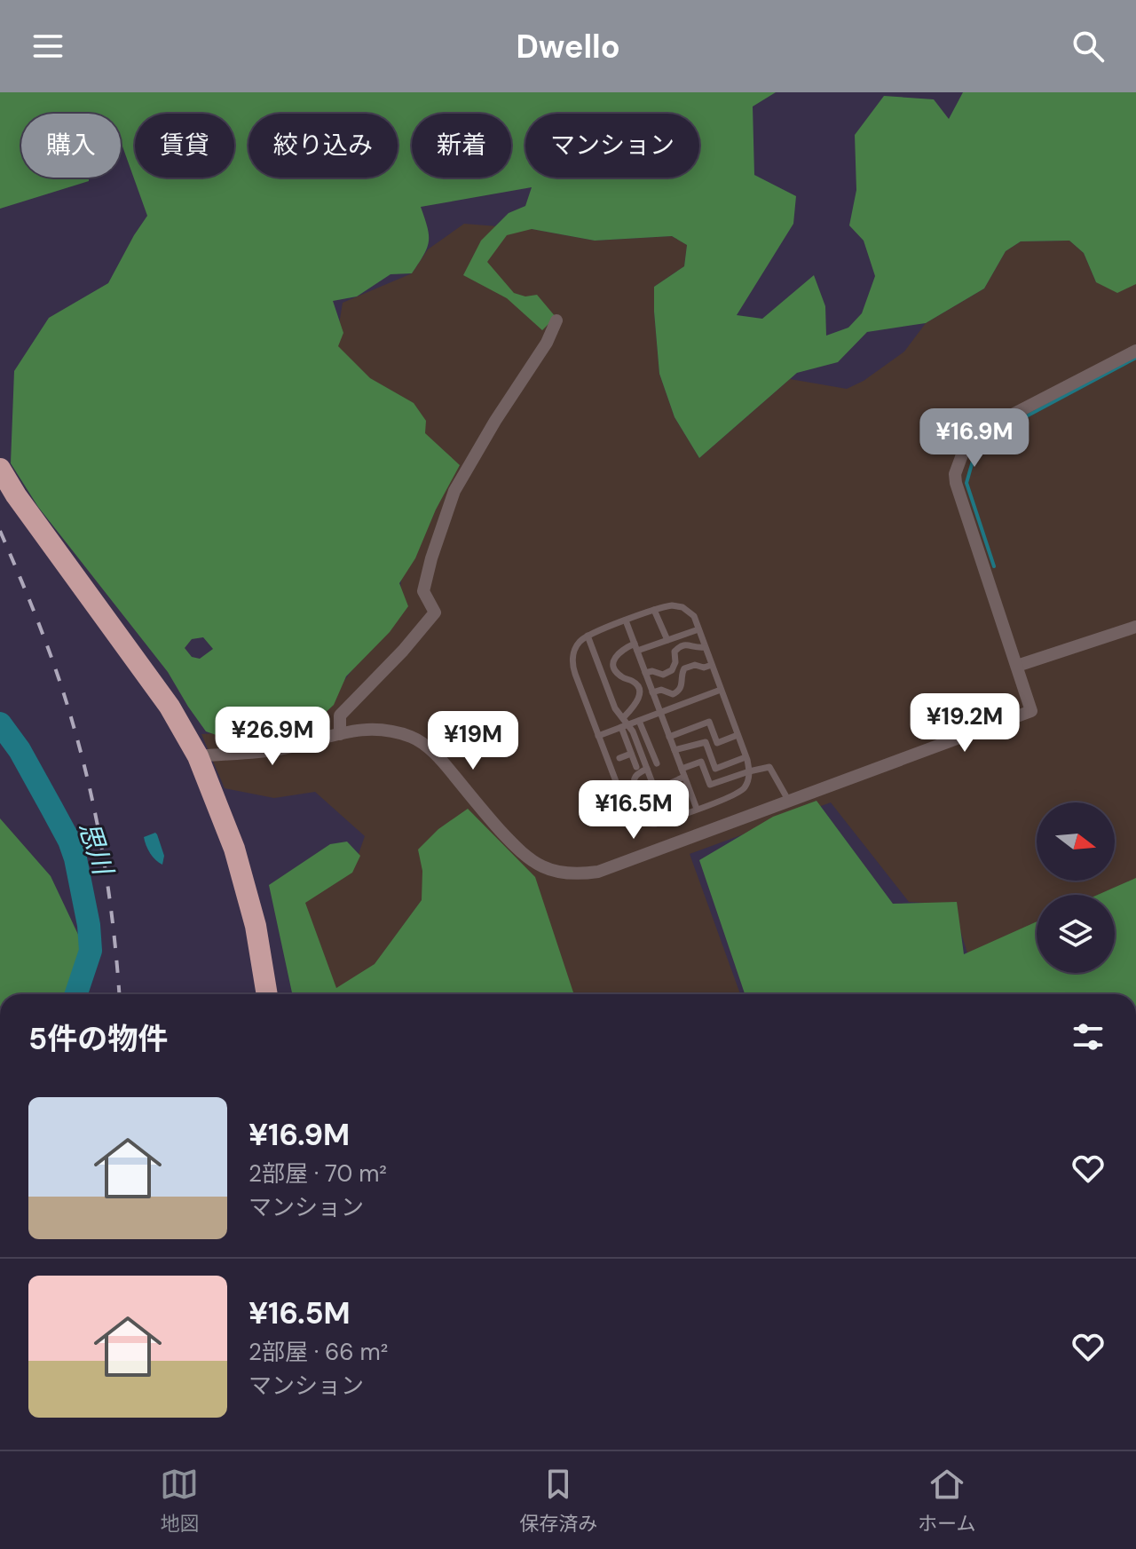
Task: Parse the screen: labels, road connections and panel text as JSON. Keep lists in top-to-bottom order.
{
  "water": ["思川"],
  "north": "right",
  "page": {
    "header": "Dwello",
    "chip": [
      "購入",
      "賃貸",
      "絞り込み",
      "新着",
      "マンション"
    ],
    "price": [
      "¥16.9M",
      "¥19.2M",
      "¥26.9M",
      "¥19M",
      "¥16.5M"
    ],
    "heading": "5件の物件",
    "list": [
      {
        "name": "¥16.9M",
        "note": "2部屋 · 70 m² · マンション"
      },
      {
        "name": "¥16.5M",
        "note": "2部屋 · 66 m² · マンション"
      }
    ],
    "tabs": ["地図", "保存済み", "ホーム"]
  }
}
